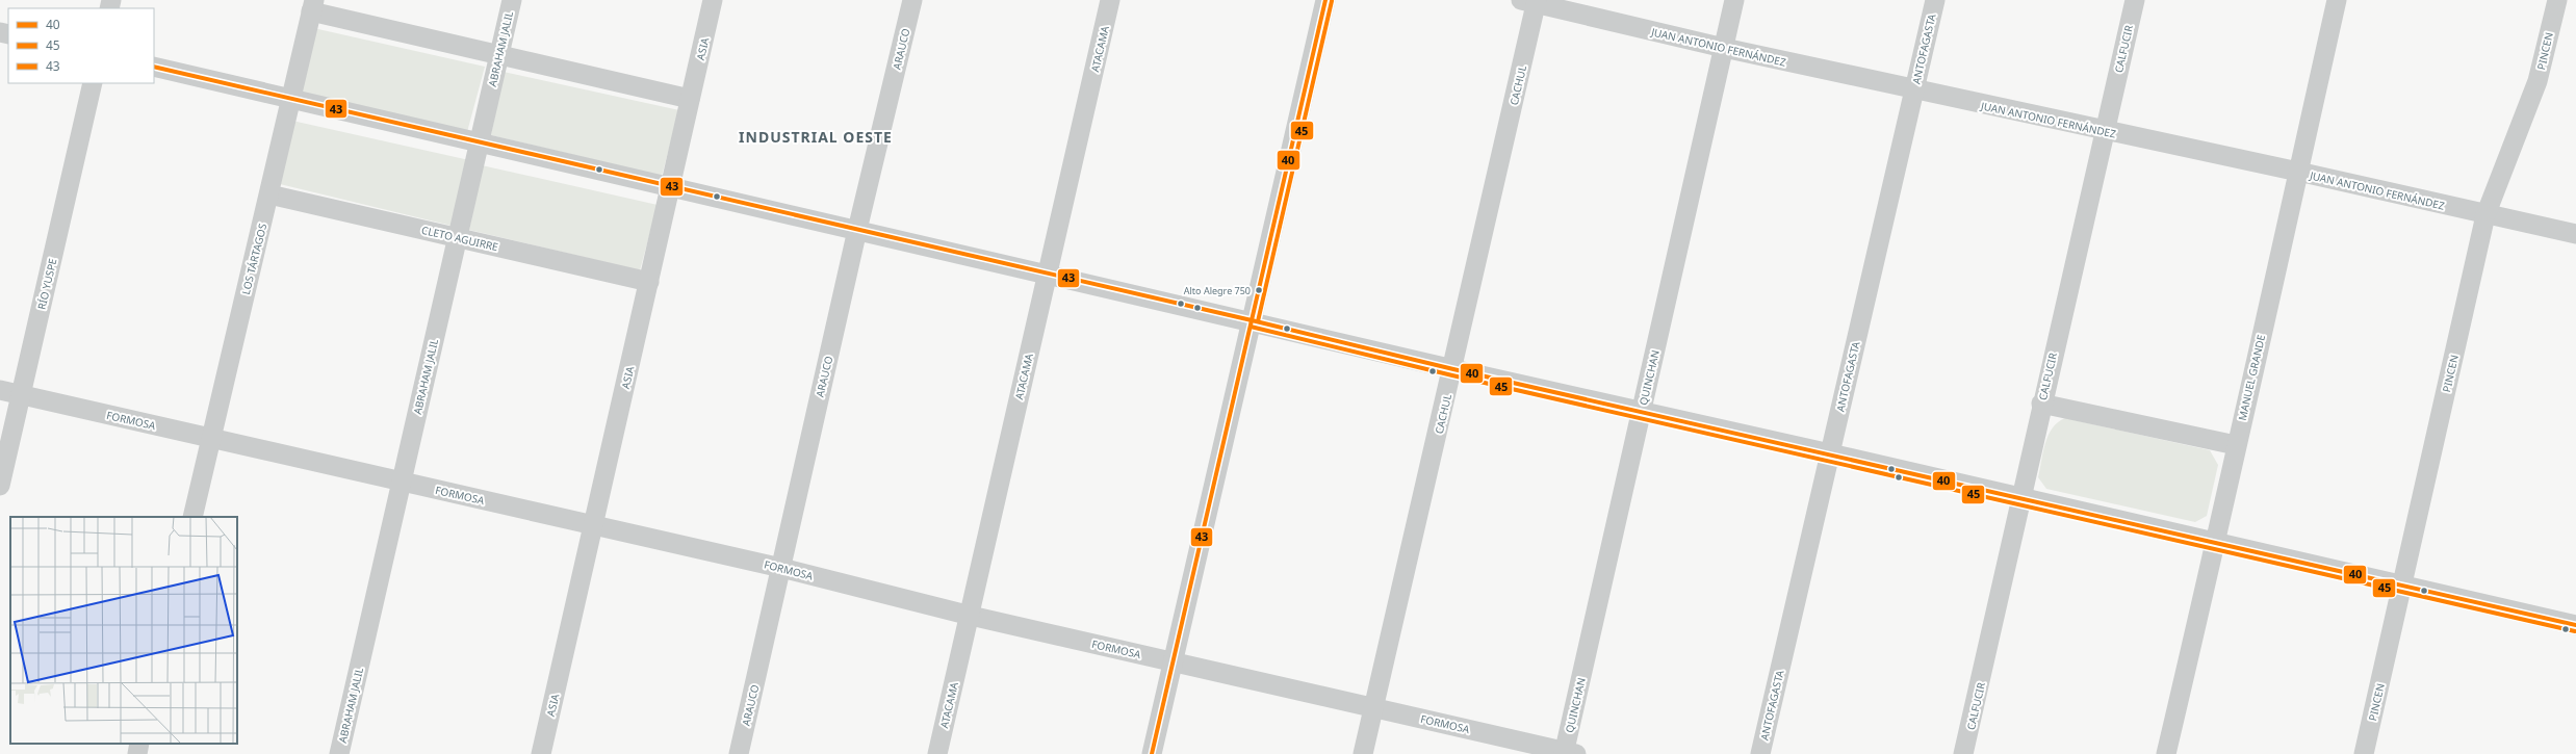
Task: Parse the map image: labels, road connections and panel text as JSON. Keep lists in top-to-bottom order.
{
  "streets": {
    "street": [
      "JUAN ANTONIO FERNÁNDEZ",
      "ABRAHAM JALIL",
      "ASIA",
      "ARAUCO",
      "ATACAMA",
      "ANTOFAGASTA",
      "CALFUCIR",
      "PINCEN",
      "CACHUL",
      "CLETO AGUIRRE",
      "LOS TÁRTAGOS",
      "RÍO YUSPE",
      "QUINCHAN",
      "MANUEL GRANDE",
      "FORMOSA"
    ]
  },
  "crossings": [
    ["JUAN ANTONIO FERNÁNDEZ", "ANTOFAGASTA"],
    ["JUAN ANTONIO FERNÁNDEZ", "CALFUCIR"],
    ["JUAN ANTONIO FERNÁNDEZ", "PINCEN"],
    ["JUAN ANTONIO FERNÁNDEZ", "CACHUL"],
    ["JUAN ANTONIO FERNÁNDEZ", "QUINCHAN"],
    ["JUAN ANTONIO FERNÁNDEZ", "MANUEL GRANDE"],
    ["ABRAHAM JALIL", "CLETO AGUIRRE"],
    ["ABRAHAM JALIL", "FORMOSA"],
    ["ASIA", "CLETO AGUIRRE"],
    ["ASIA", "FORMOSA"],
    ["ARAUCO", "FORMOSA"],
    ["ATACAMA", "FORMOSA"],
    ["CACHUL", "FORMOSA"],
    ["CLETO AGUIRRE", "LOS TÁRTAGOS"],
    ["LOS TÁRTAGOS", "FORMOSA"],
    ["RÍO YUSPE", "FORMOSA"],
    ["QUINCHAN", "FORMOSA"]
  ],
  "districts": ["INDUSTRIAL OESTE"],
  "places": ["Alto Alegre 750"],
  "lines": ["transit line 40", "transit line 45", "transit line 43"],
  "legend": ["40", "45", "43"]
}
